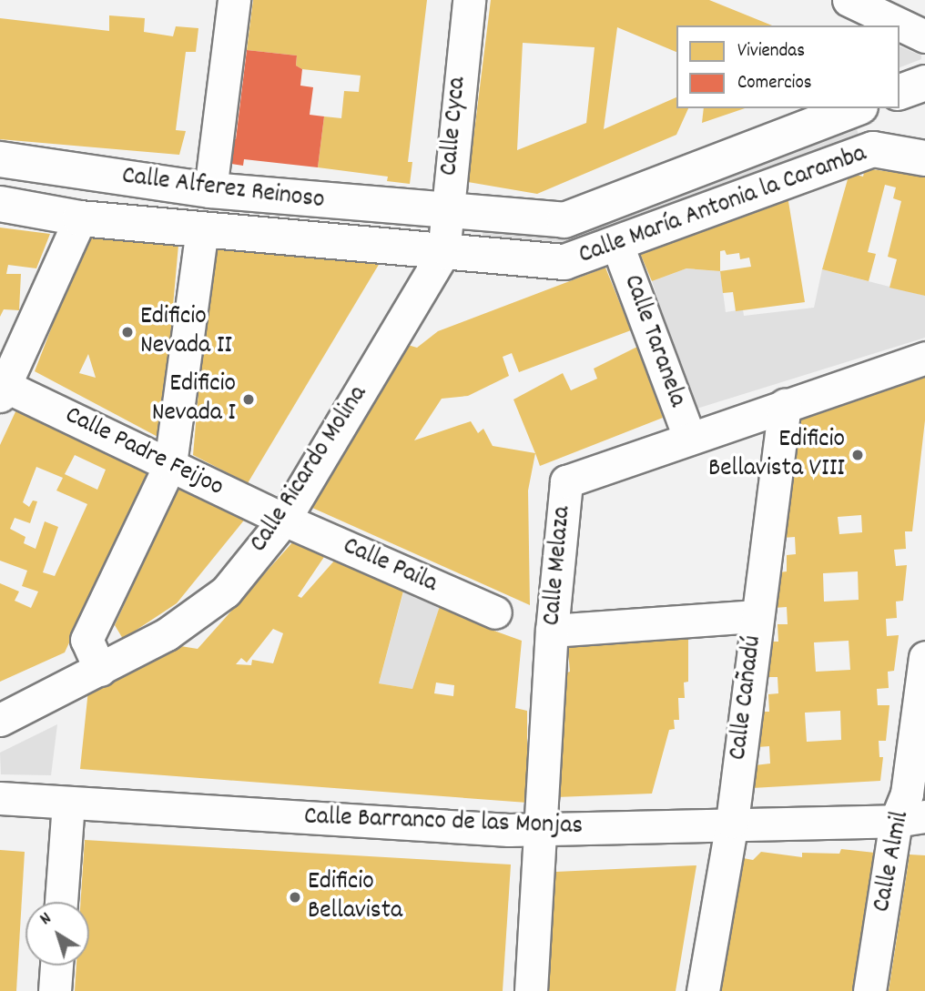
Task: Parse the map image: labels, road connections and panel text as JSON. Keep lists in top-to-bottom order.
{
  "streets": {
    "street": [
      "Calle Cyca",
      "Calle Alferez Reinoso",
      "Calle María Antonia la Caramba",
      "Calle Taranela",
      "Calle Padre Feijoo",
      "Calle Ricardo Molina",
      "Calle Paila",
      "Calle Melaza",
      "Calle Cañadú",
      "Calle Barranco de las Monjas",
      "Calle Almil"
    ]
  },
  "crossings": [
    ["Calle Cyca", "Calle Alferez Reinoso"],
    ["Calle Cyca", "Calle María Antonia la Caramba"],
    ["Calle Cyca", "Calle Ricardo Molina"],
    ["Calle Alferez Reinoso", "Calle María Antonia la Caramba"],
    ["Calle Alferez Reinoso", "Calle Ricardo Molina"],
    ["Calle María Antonia la Caramba", "Calle Taranela"],
    ["Calle María Antonia la Caramba", "Calle Ricardo Molina"],
    ["Calle Taranela", "Calle Melaza"],
    ["Calle Padre Feijoo", "Calle Ricardo Molina"],
    ["Calle Padre Feijoo", "Calle Paila"],
    ["Calle Ricardo Molina", "Calle Paila"],
    ["Calle Melaza", "Calle Cañadú"],
    ["Calle Melaza", "Calle Barranco de las Monjas"],
    ["Calle Cañadú", "Calle Barranco de las Monjas"],
    ["Calle Barranco de las Monjas", "Calle Almil"]
  ],
  "places": [
    "Edificio Nevada II",
    "Edificio Nevada I",
    "Edificio Bellavista VIII",
    "Edificio Bellavista"
  ],
  "legend": ["Viviendas", "Comercios"],
  "north": "top left"
}
